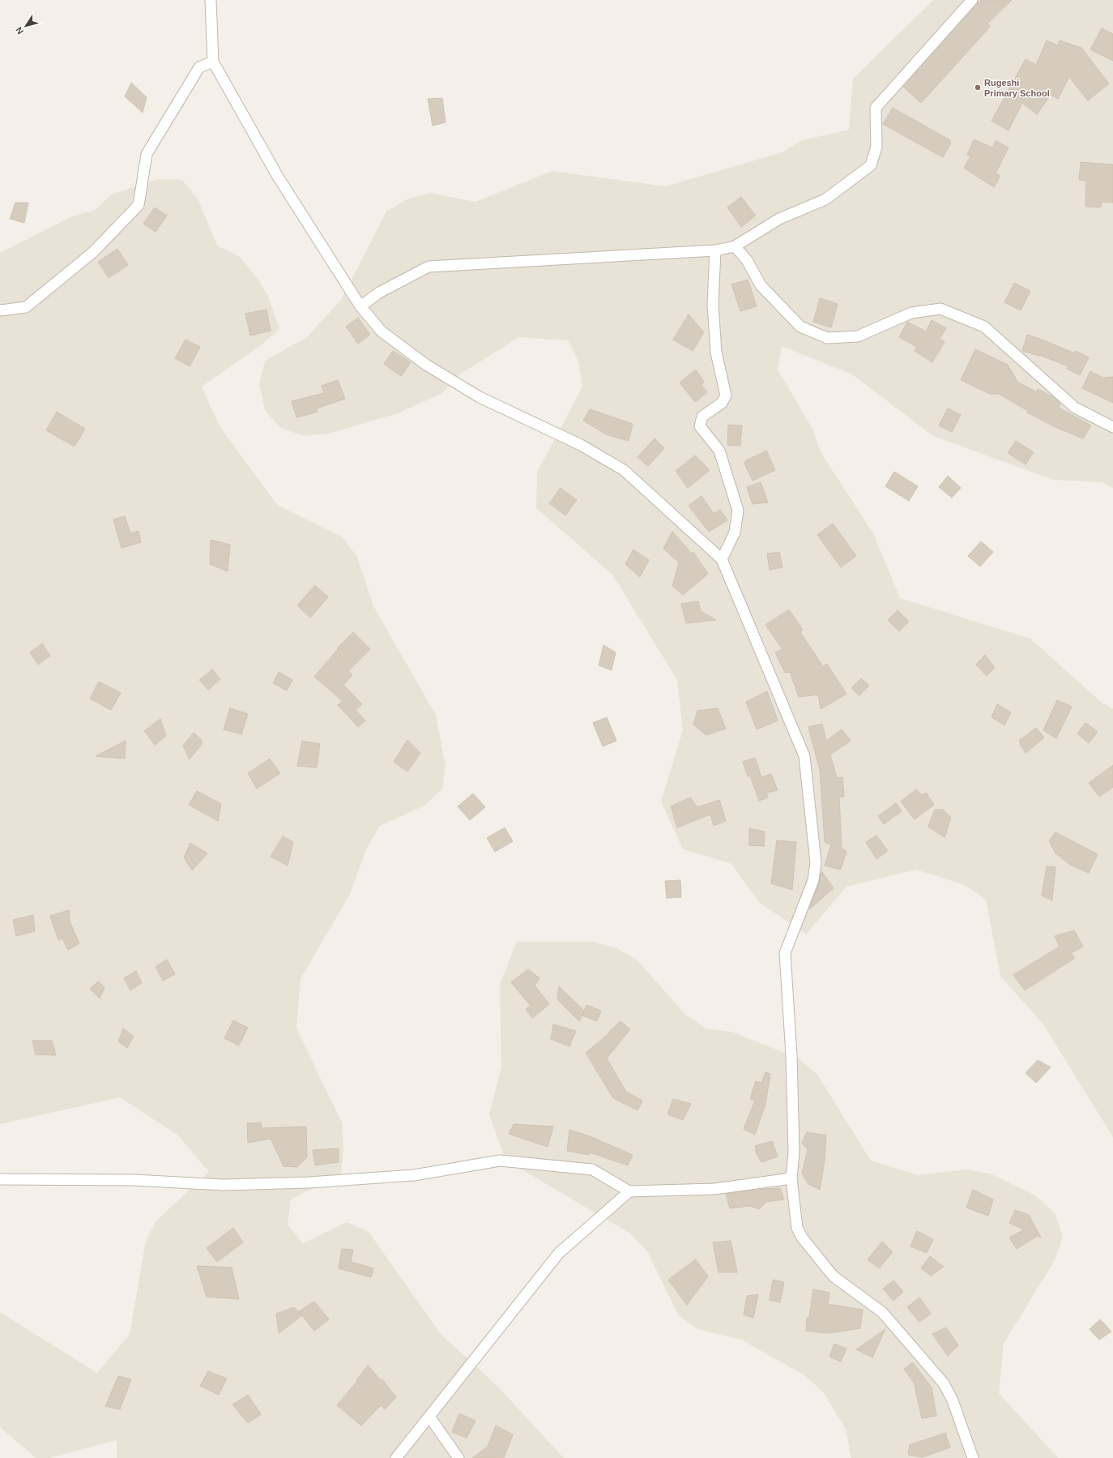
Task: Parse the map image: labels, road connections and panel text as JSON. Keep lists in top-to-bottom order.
{
  "places": ["Rugeshi Primary School"],
  "north": "bottom left"
}
